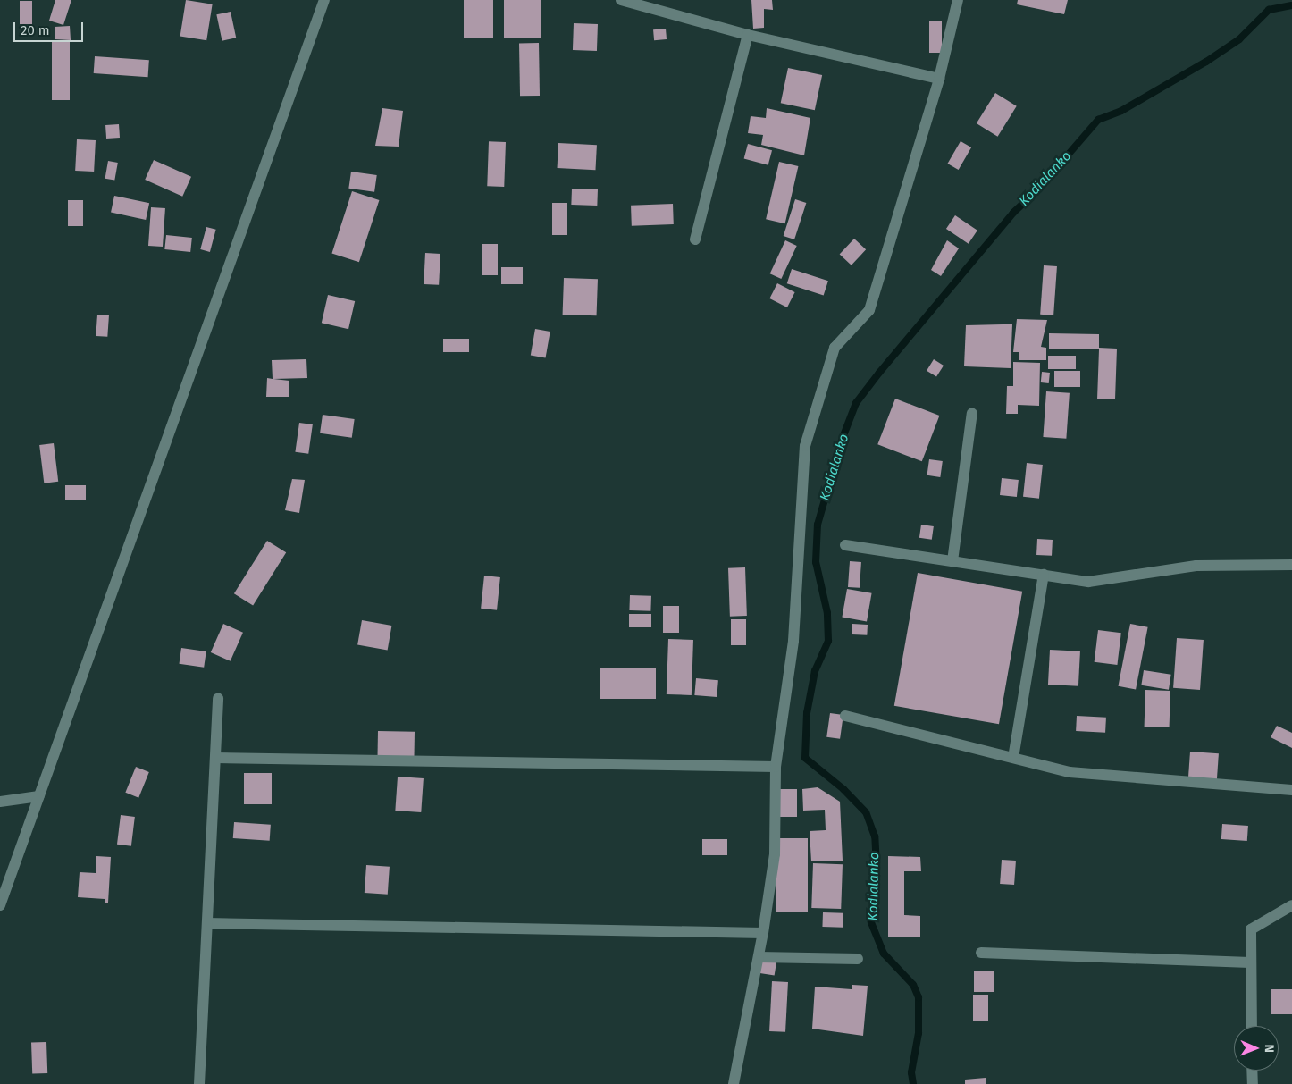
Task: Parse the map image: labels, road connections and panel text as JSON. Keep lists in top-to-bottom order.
{
  "water": ["Kodialanko"],
  "scale_bar": "20 m",
  "north": "right"
}
